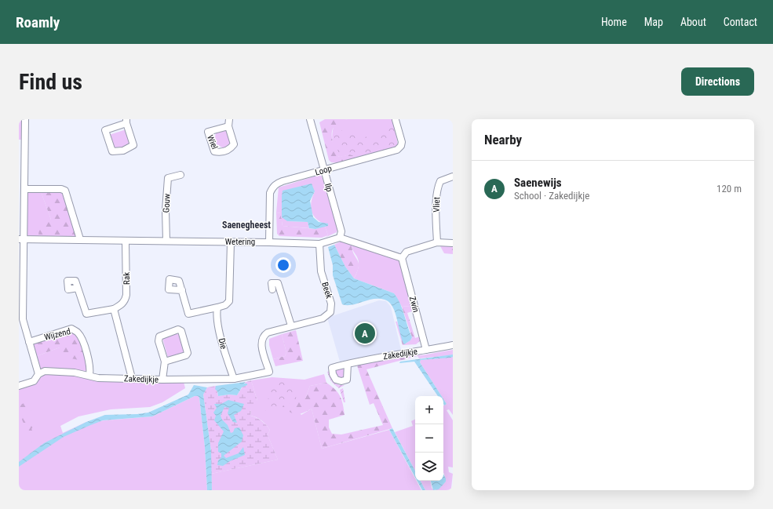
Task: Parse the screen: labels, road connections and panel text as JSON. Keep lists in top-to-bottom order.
{
  "streets": {
    "street": [
      "Wiel",
      "Loop",
      "Ilp",
      "Gouw",
      "Vliet",
      "Wetering",
      "Rak",
      "Beek",
      "Zwin",
      "Wijzend",
      "Die",
      "Zakedijkje"
    ]
  },
  "crossings": [
    ["Loop", "Ilp"],
    ["Loop", "Wetering"],
    ["Ilp", "Wetering"],
    ["Gouw", "Wetering"],
    ["Wetering", "Rak"],
    ["Wetering", "Beek"],
    ["Beek", "Zakedijkje"],
    ["Zwin", "Zakedijkje"],
    ["Wijzend", "Zakedijkje"],
    ["Die", "Zakedijkje"]
  ],
  "districts": ["Saenegheest"],
  "page": {
    "header": "Roamly",
    "nav": [
      "Home",
      "Map",
      "About",
      "Contact"
    ],
    "buttons": "Directions",
    "title": "Find us",
    "heading": "Nearby",
    "list": [
      {
        "mark": "A",
        "name": "Saenewijs",
        "note": "School · Zakedijkje",
        "value": "120 m"
      }
    ],
    "pins": "A",
    "map_buttons": ["+", "−"]
  }
}
